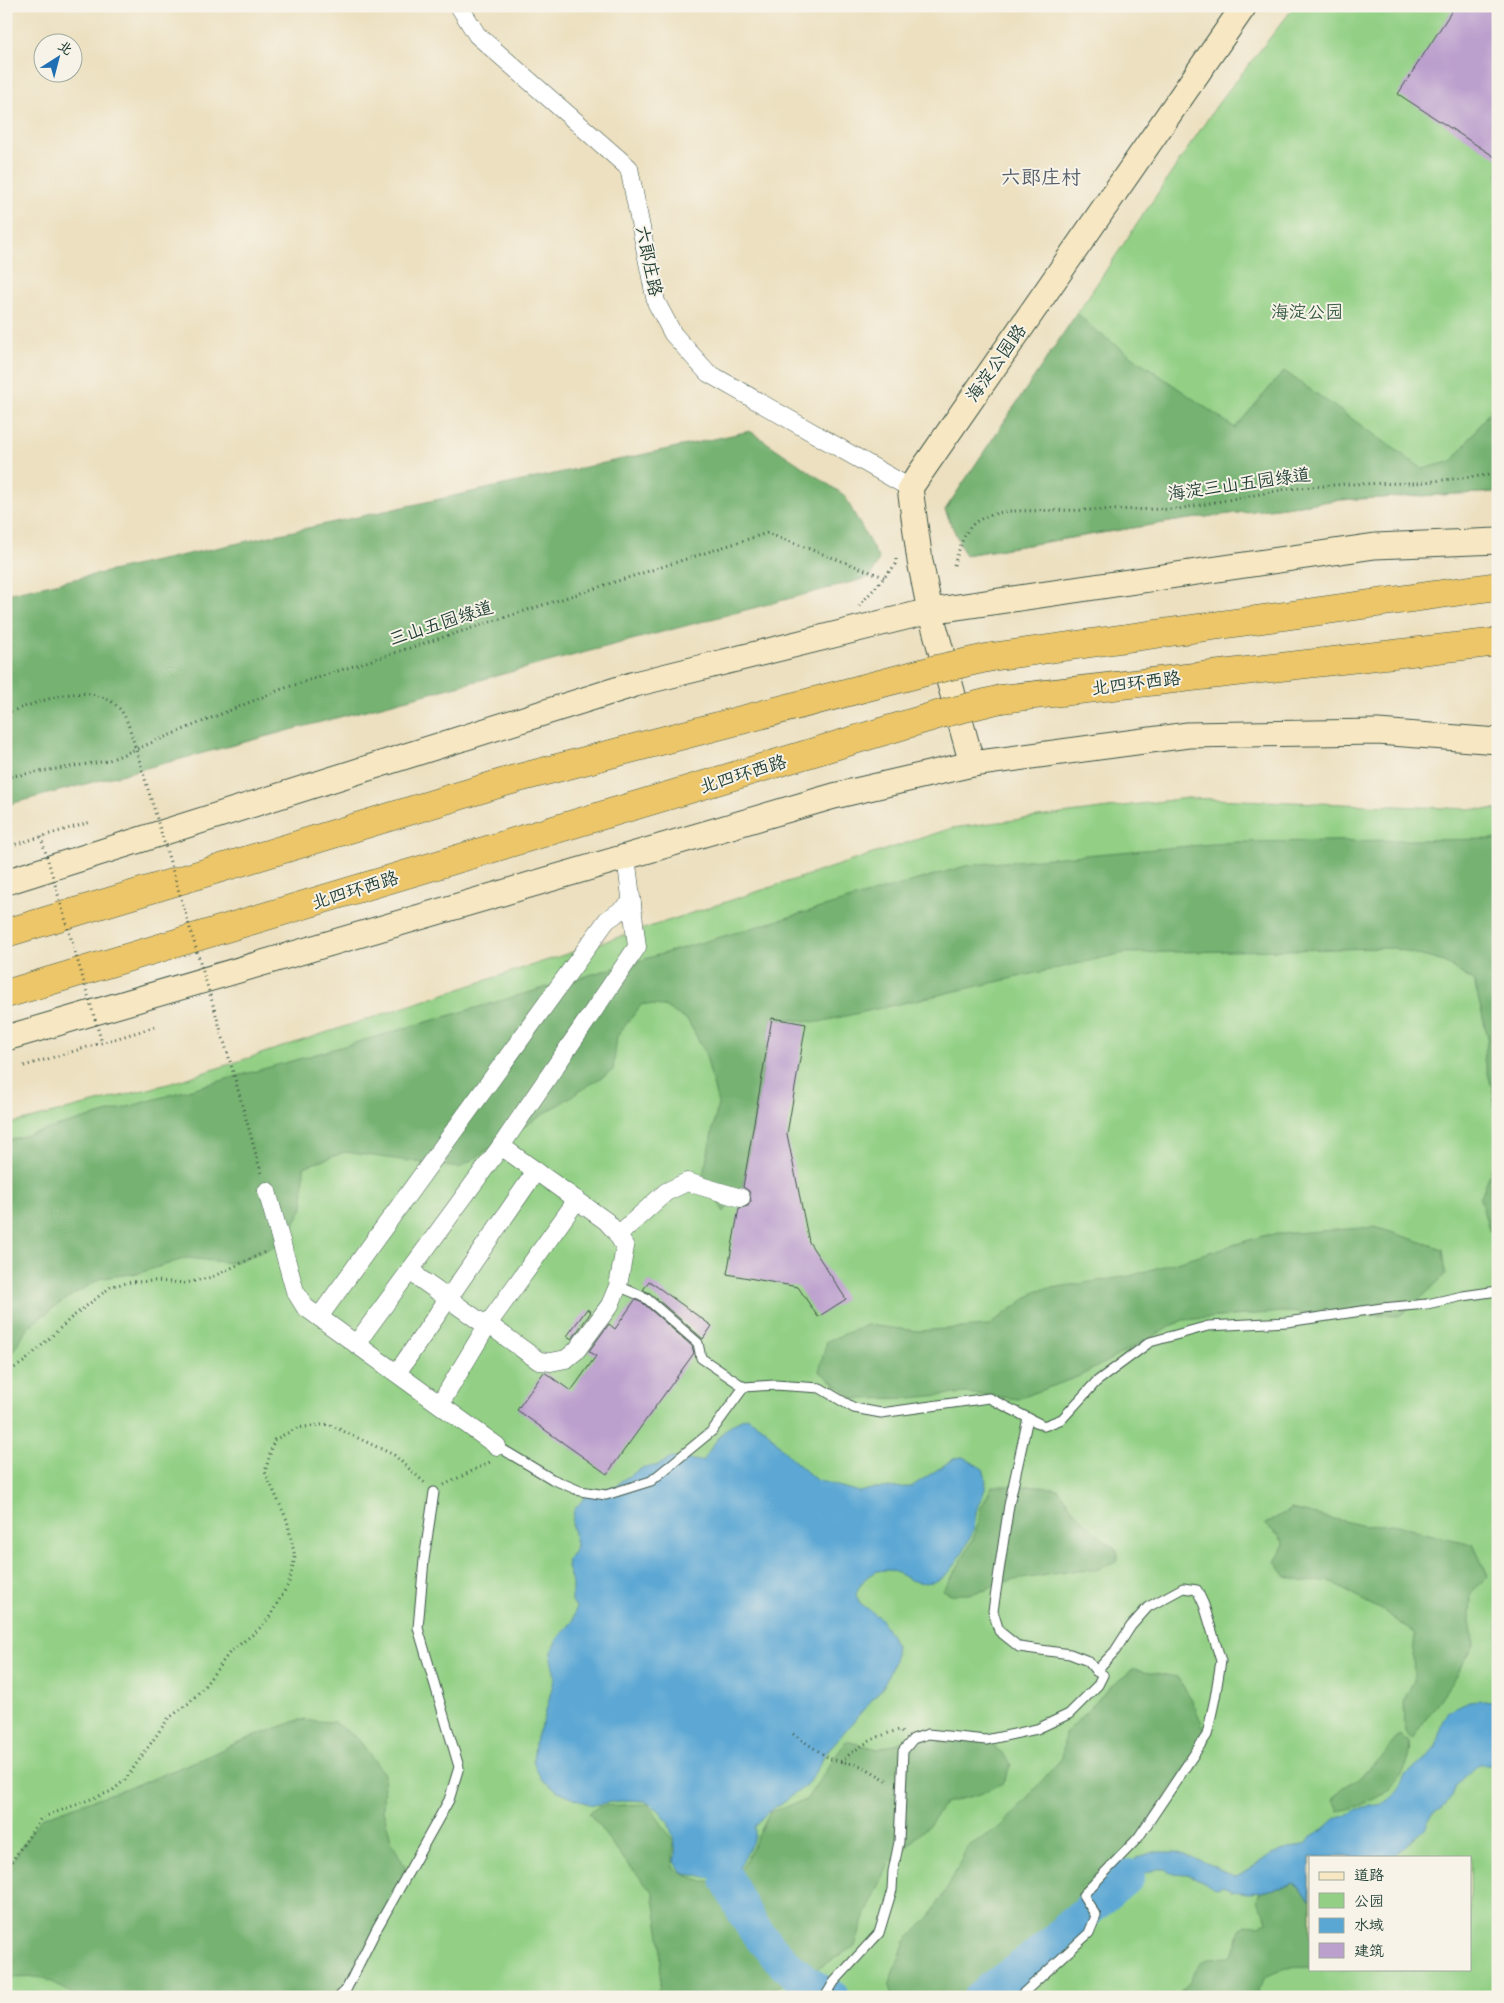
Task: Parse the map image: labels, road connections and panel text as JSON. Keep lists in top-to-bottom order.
{
  "streets": {
    "highway": ["北四环西路"],
    "street": ["六郎庄路", "海淀公园路"],
    "path": ["海淀三山五园绿道", "三山五园绿道"]
  },
  "crossings": [
    ["六郎庄路", "海淀公园路"]
  ],
  "districts": ["六郎庄村"],
  "parks": ["海淀公园"],
  "legend": [
    "道路",
    "公园",
    "水域",
    "建筑"
  ],
  "north": "top right"
}
